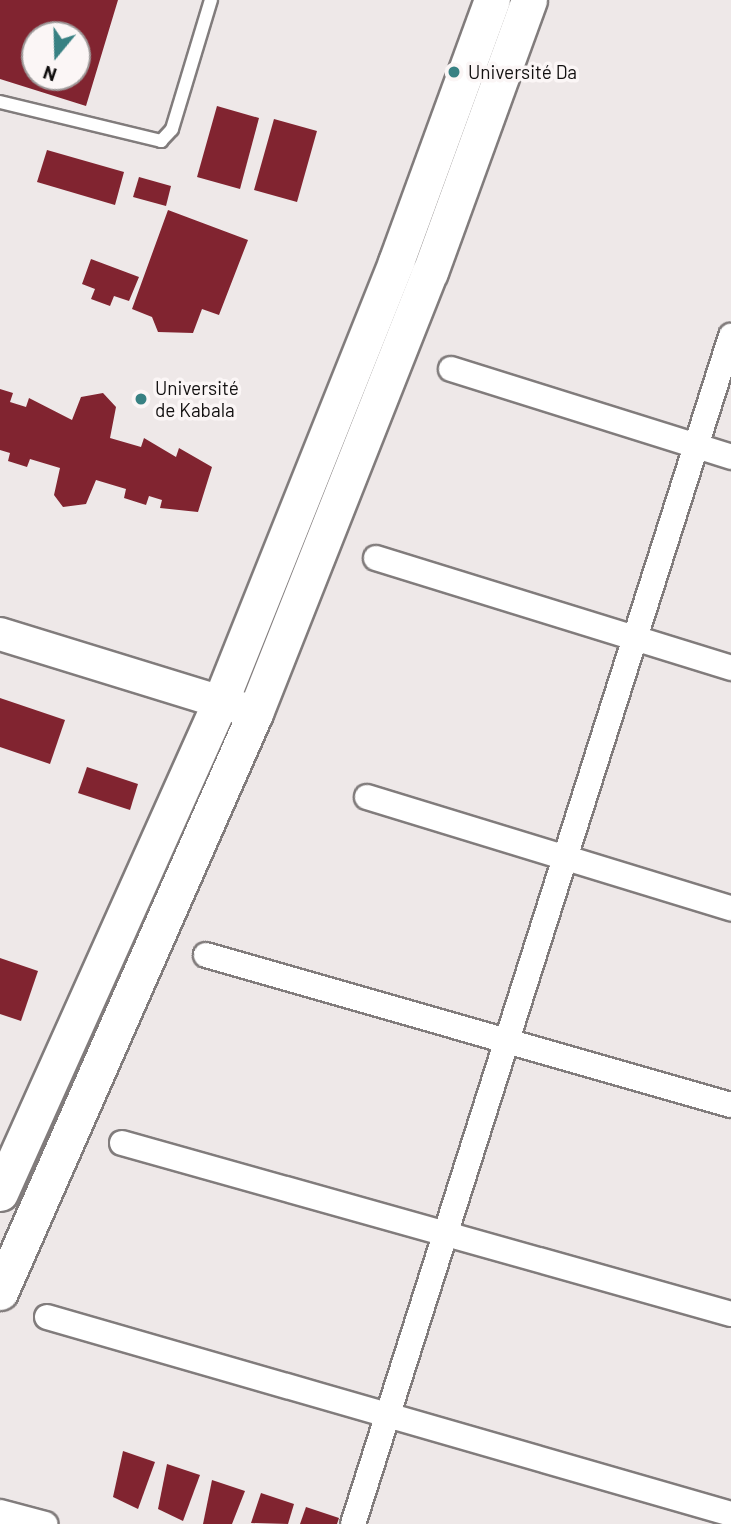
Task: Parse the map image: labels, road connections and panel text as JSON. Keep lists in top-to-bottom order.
{
  "places": ["Université Da", "Université de Kabala"],
  "north": "bottom"
}
